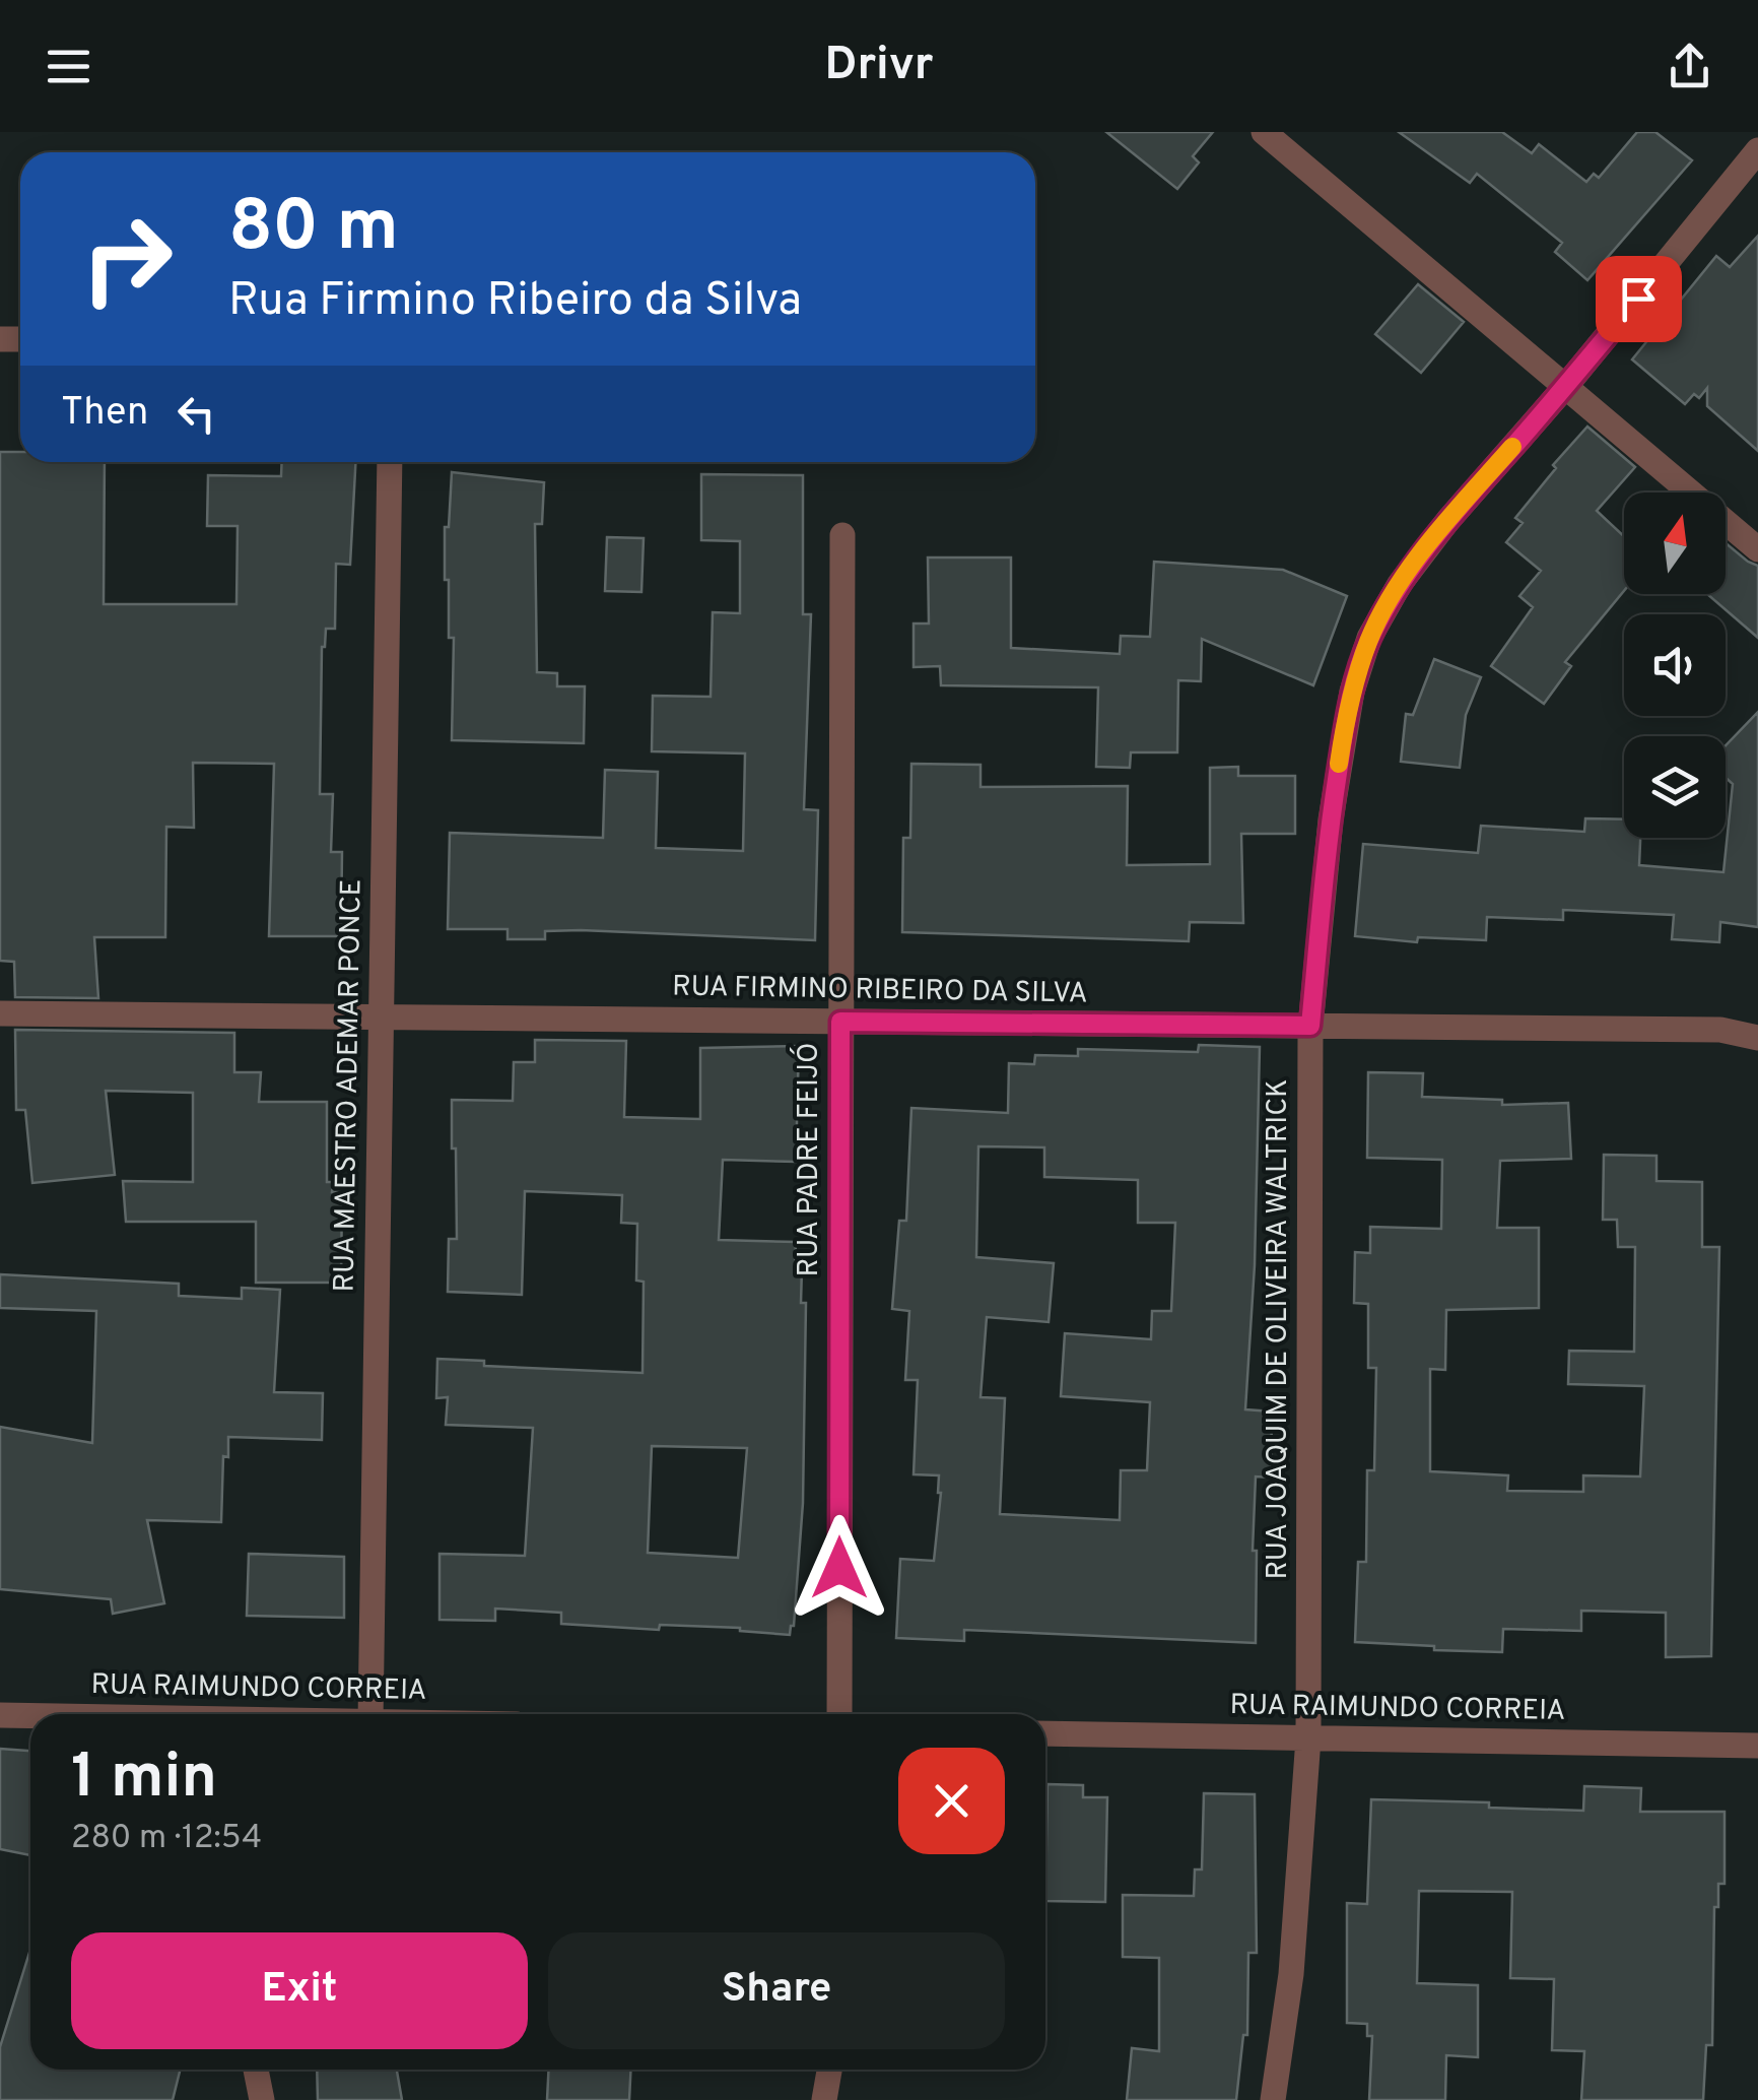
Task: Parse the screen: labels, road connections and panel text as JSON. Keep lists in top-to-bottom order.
{
  "streets": {
    "street": [
      "RUA FIRMINO RIBEIRO DA SILVA",
      "RUA MAESTRO ADEMAR PONCE",
      "RUA PADRE FEIJÓ",
      "RUA JOAQUIM DE OLIVEIRA WALTRICK",
      "RUA RAIMUNDO CORREIA"
    ]
  },
  "crossings": [
    ["RUA FIRMINO RIBEIRO DA SILVA", "RUA MAESTRO ADEMAR PONCE"],
    ["RUA FIRMINO RIBEIRO DA SILVA", "RUA PADRE FEIJÓ"],
    ["RUA FIRMINO RIBEIRO DA SILVA", "RUA JOAQUIM DE OLIVEIRA WALTRICK"],
    ["RUA JOAQUIM DE OLIVEIRA WALTRICK", "RUA RAIMUNDO CORREIA"]
  ],
  "north": "top",
  "page": {
    "header": "Drivr",
    "turn": ["80 m", "Rua Firmino Ribeiro da Silva"],
    "then": "Then",
    "heading": ["1 min", "280 m · 12:54"],
    "buttons": ["Exit", "Share"]
  }
}
